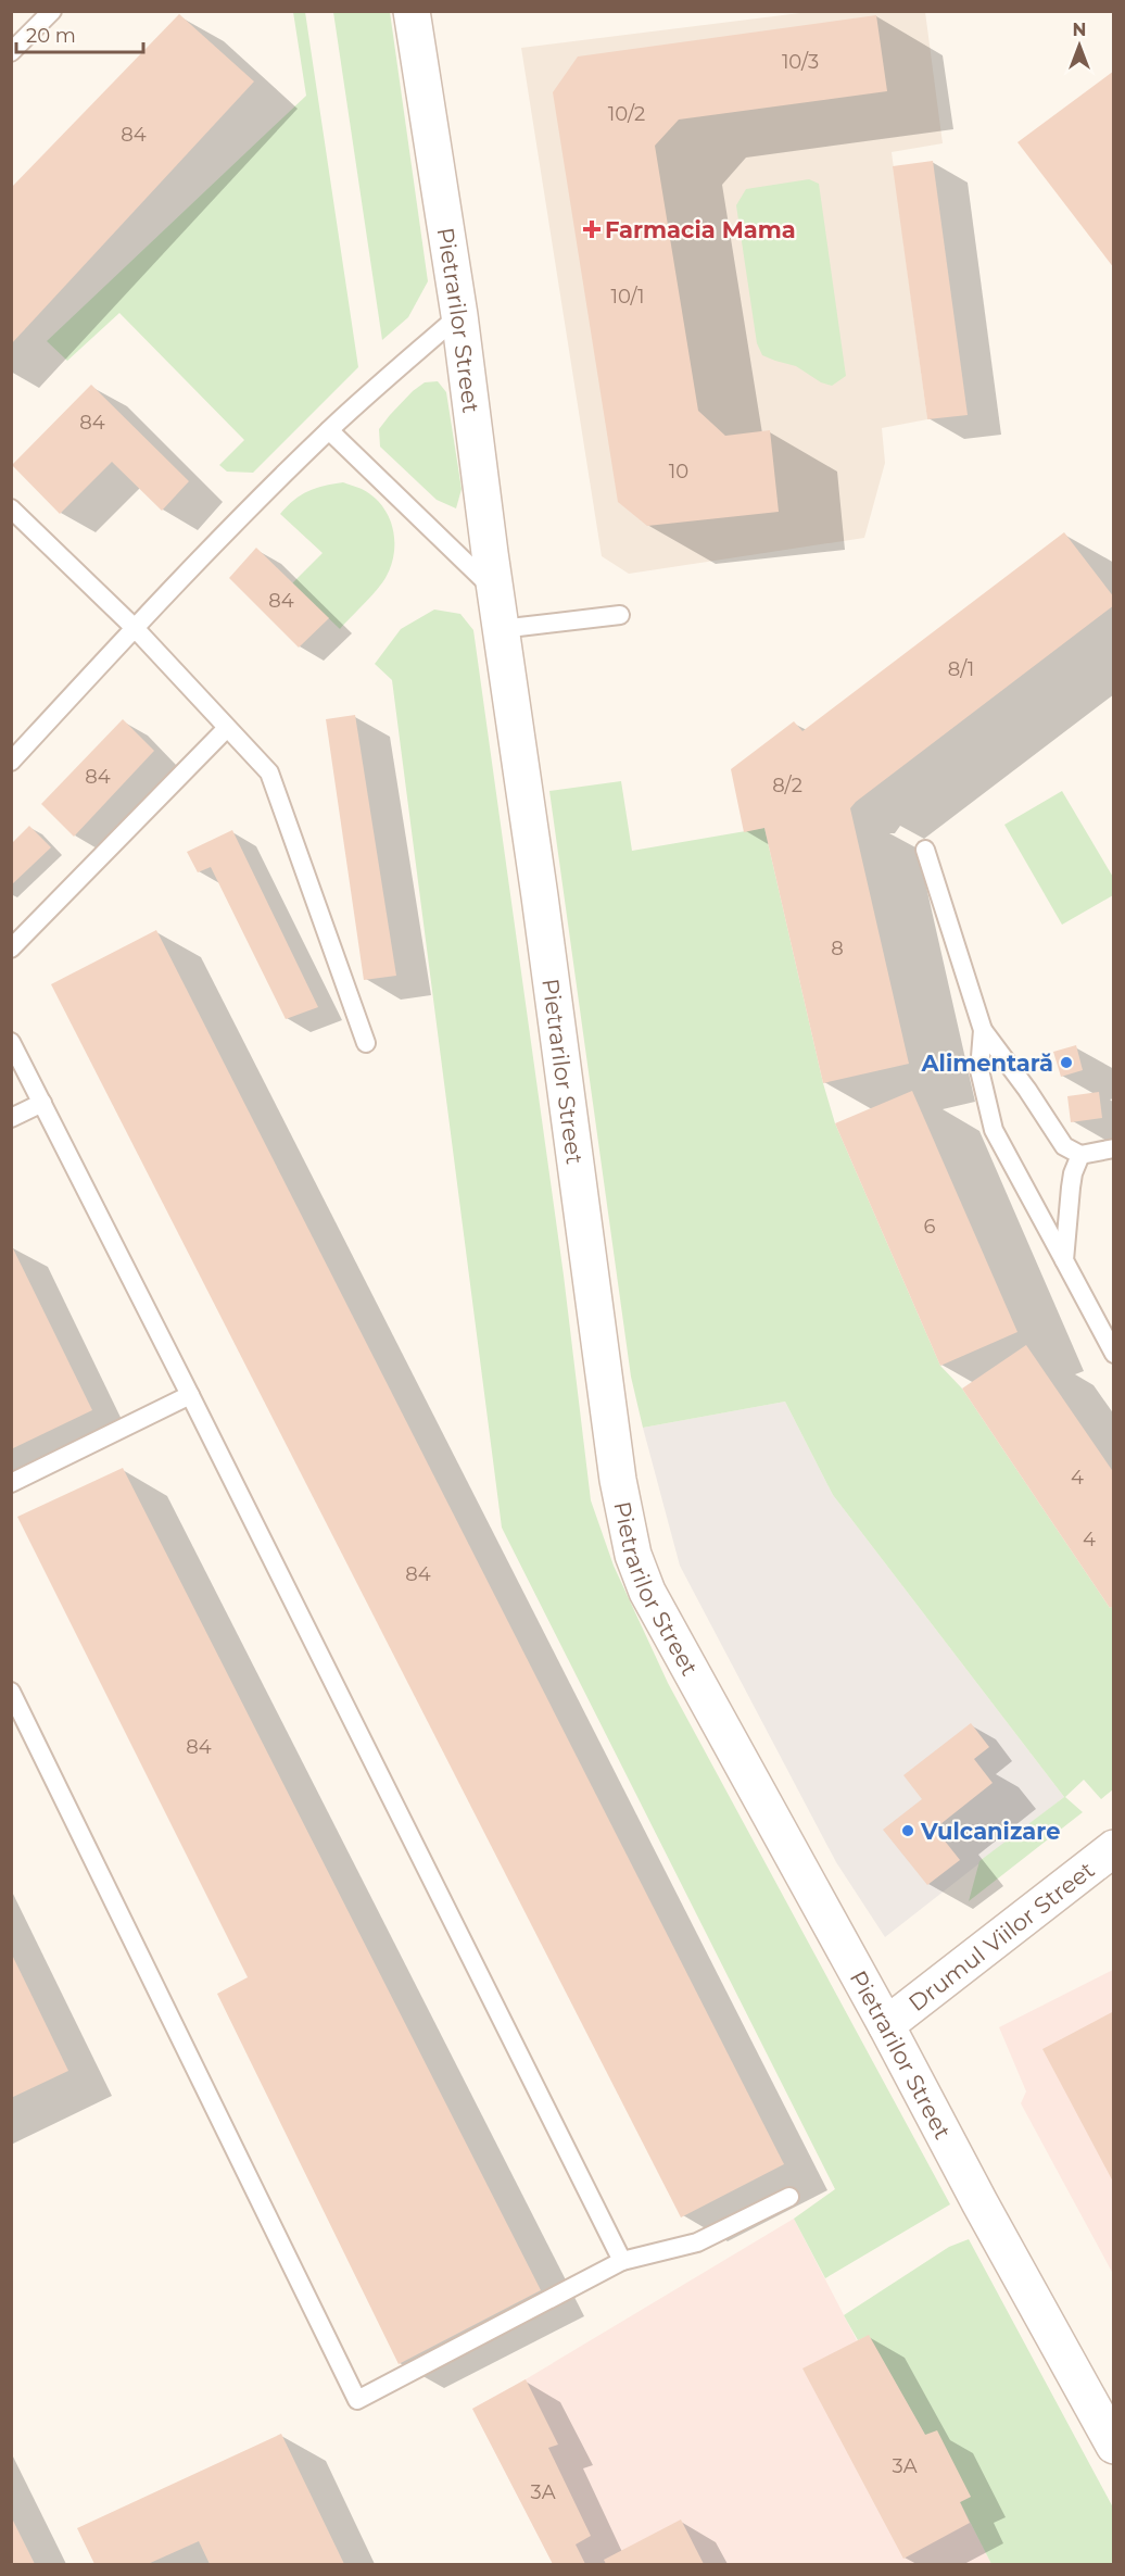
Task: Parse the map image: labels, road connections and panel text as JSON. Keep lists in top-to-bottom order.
{
  "streets": {
    "street": ["Pietrarilor Street", "Drumul Viilor Street"]
  },
  "crossings": [
    ["Pietrarilor Street", "Drumul Viilor Street"]
  ],
  "places": {
    "health": ["Farmacia Mama"],
    "other": ["Alimentară", "Vulcanizare"]
  },
  "house_numbers": [
    "10/3",
    "10/2",
    "84",
    "10/1",
    "84",
    "10",
    "84",
    "8/1",
    "84",
    "8/2",
    "8",
    "6",
    "4",
    "4",
    "84",
    "84",
    "3A",
    "3A"
  ],
  "scale_bar": "20 m",
  "north": "top"
}
